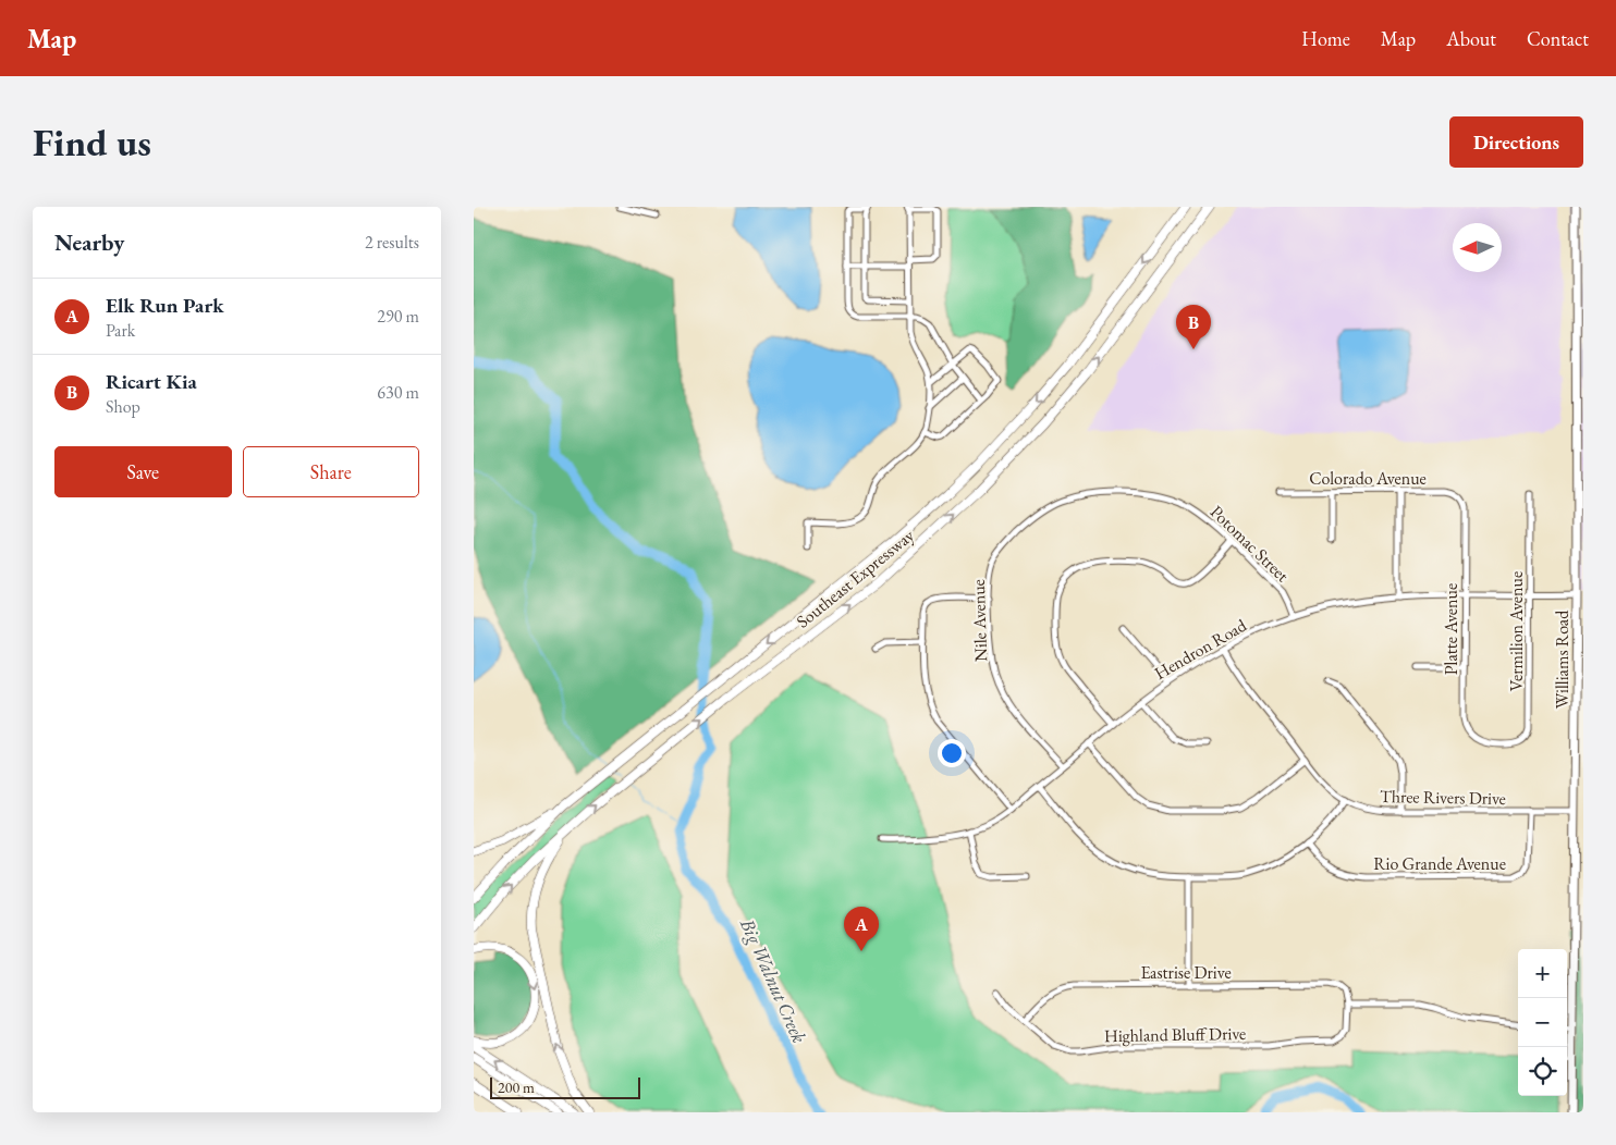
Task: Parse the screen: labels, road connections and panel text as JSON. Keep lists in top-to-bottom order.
{
  "streets": {
    "highway": ["Southeast Expressway"],
    "main road": ["Williams Road"],
    "street": [
      "Colorado Avenue",
      "Potomac Street",
      "Nile Avenue",
      "Platte Avenue",
      "Vermilion Avenue",
      "Hendron Road",
      "Three Rivers Drive",
      "Rio Grande Avenue",
      "Eastrise Drive",
      "Highland Bluff Drive"
    ]
  },
  "crossings": [
    ["Colorado Avenue", "Platte Avenue"],
    ["Potomac Street", "Nile Avenue"],
    ["Potomac Street", "Hendron Road"],
    ["Nile Avenue", "Hendron Road"],
    ["Platte Avenue", "Vermilion Avenue"],
    ["Platte Avenue", "Hendron Road"],
    ["Vermilion Avenue", "Hendron Road"],
    ["Hendron Road", "Williams Road"],
    ["Hendron Road", "Three Rivers Drive"],
    ["Williams Road", "Three Rivers Drive"],
    ["Three Rivers Drive", "Rio Grande Avenue"],
    ["Eastrise Drive", "Highland Bluff Drive"]
  ],
  "water": ["Big Walnut Creek"],
  "scale_bar": "200 m",
  "north": "left",
  "page": {
    "header": "Map",
    "nav": [
      "Home",
      "Map",
      "About",
      "Contact"
    ],
    "buttons": [
      "Directions",
      ["Save", "Share"]
    ],
    "title": "Find us",
    "heading": ["Nearby", "2 results"],
    "list": [
      {
        "mark": "A",
        "name": "Elk Run Park",
        "note": "Park",
        "value": "290 m"
      },
      {
        "mark": "B",
        "name": "Ricart Kia",
        "note": "Shop",
        "value": "630 m"
      }
    ],
    "pins": ["B", "A"],
    "map_buttons": ["+", "−"],
    "scale": "200 m"
  }
}
